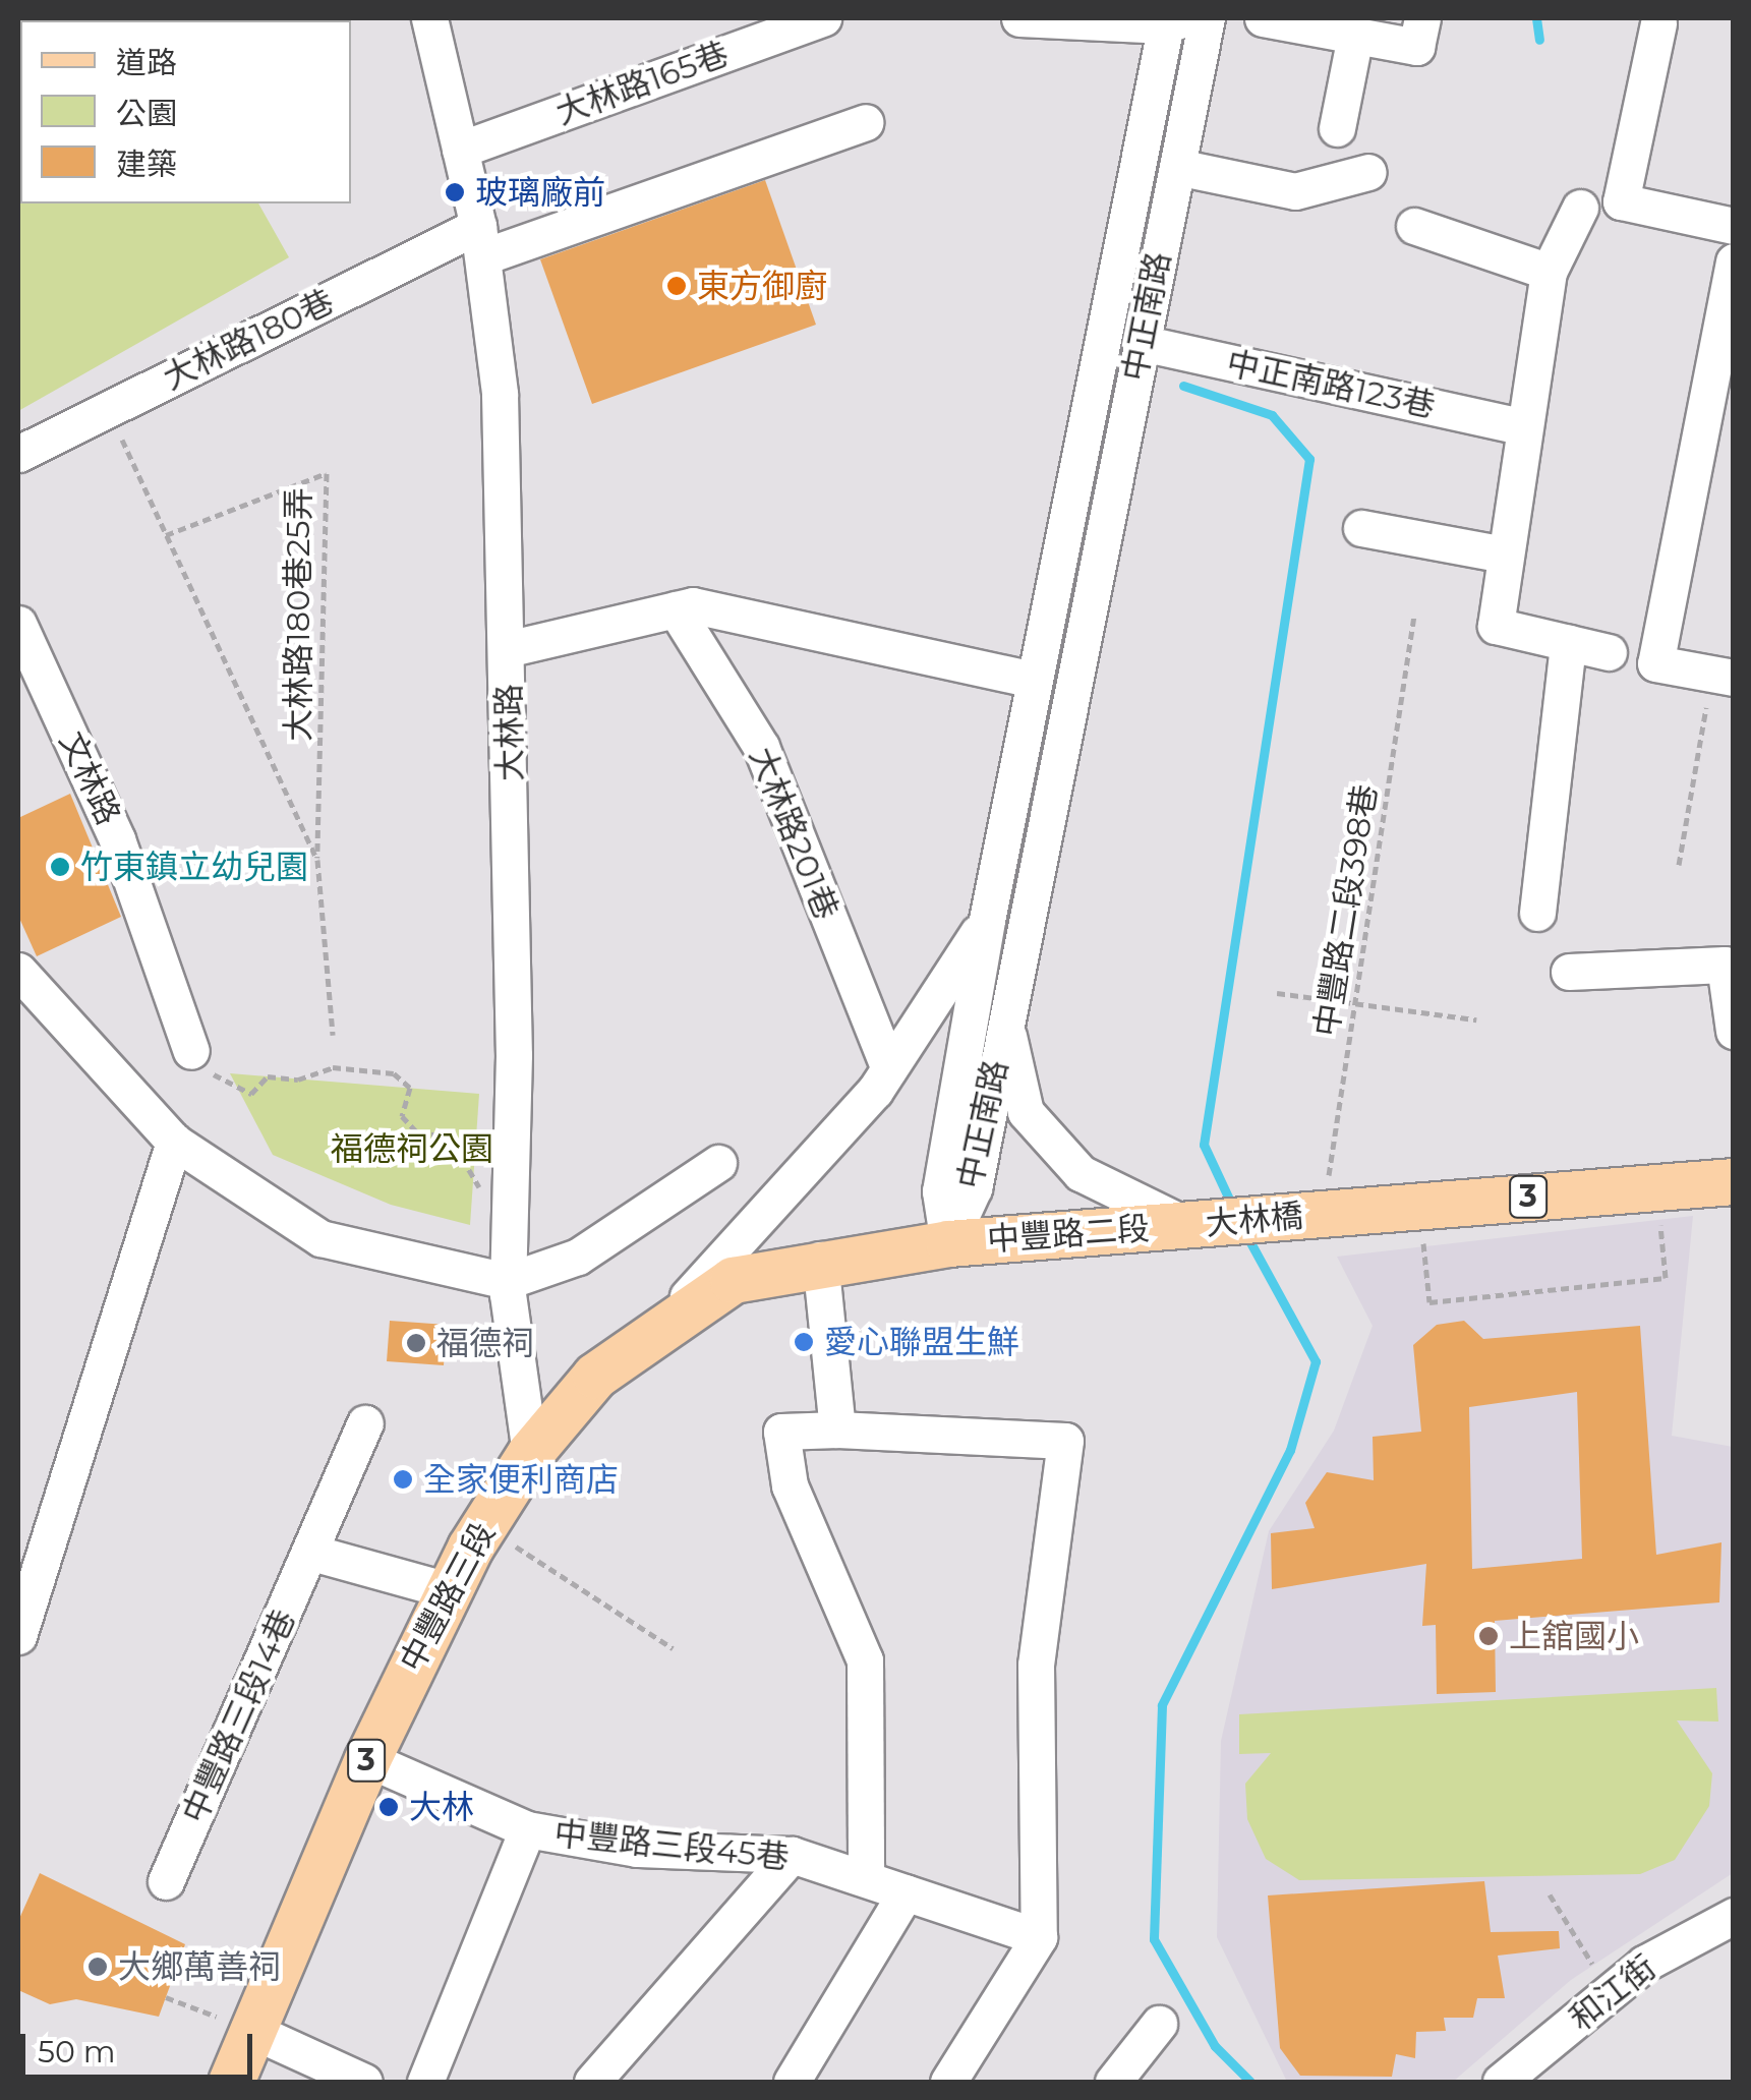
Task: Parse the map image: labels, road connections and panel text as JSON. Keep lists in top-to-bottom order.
{
  "streets": {
    "main road": [
      "3",
      "大林橋",
      "中豐路二段",
      "中豐路三段"
    ],
    "street": [
      "大林路165巷",
      "中正南路",
      "大林路180巷",
      "中正南路123巷",
      "大林路",
      "文林路",
      "大林路201巷",
      "中豐路三段14巷",
      "中豐路三段45巷",
      "和江街"
    ],
    "path": ["大林路180巷25弄", "中豐路二段398巷"]
  },
  "crossings": [
    ["大林路165巷", "大林路"],
    ["中正南路", "中正南路123巷"],
    ["中正南路", "中豐路二段"],
    ["中正南路", "中豐路三段"],
    ["大林路180巷", "大林路180巷25弄"],
    ["大林路180巷", "大林路"],
    ["大林路", "中豐路三段"],
    ["中豐路二段398巷", "3"],
    ["中豐路二段398巷", "大林橋"],
    ["3", "大林橋"],
    ["大林橋", "中豐路二段"],
    ["中豐路二段", "中豐路三段"],
    ["中豐路三段", "中豐路三段45巷"]
  ],
  "parks": ["福德祠公園"],
  "places": [
    "玻璃廠前",
    "東方御廚",
    "竹東鎮立幼兒園",
    "愛心聯盟生鮮",
    "福德祠",
    "全家便利商店",
    "上舘國小",
    "大林",
    "大鄉萬善祠"
  ],
  "legend": ["道路", "公園", "建築"],
  "scale_bar": "50 m"
}
